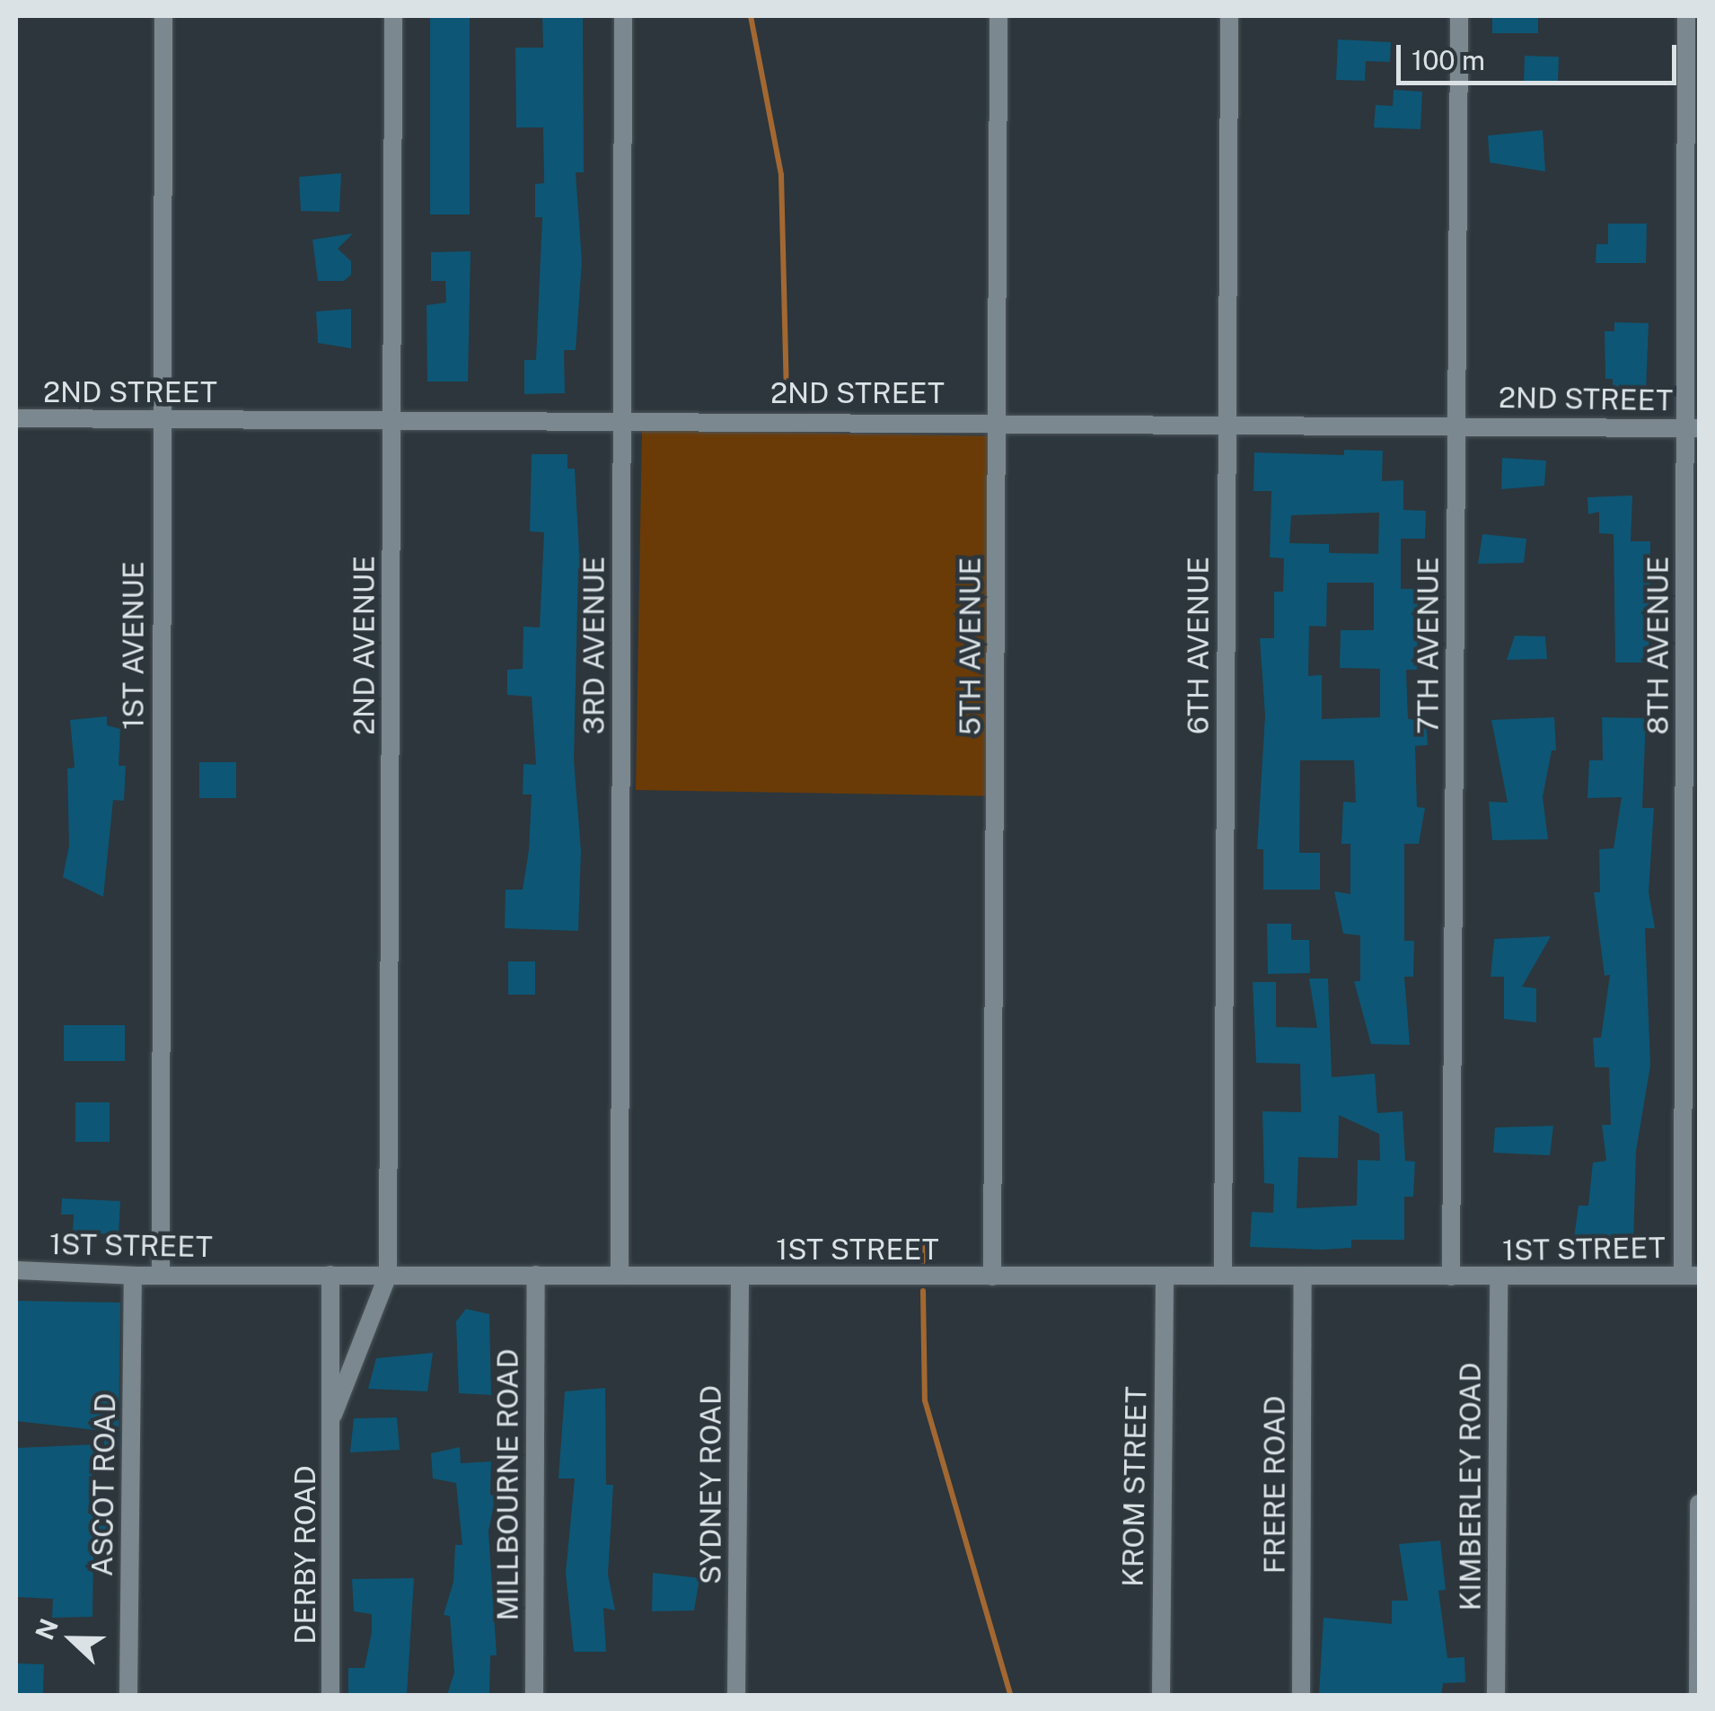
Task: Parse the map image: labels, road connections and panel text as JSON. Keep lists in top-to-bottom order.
{
  "streets": {
    "street": [
      "2ND STREET",
      "1ST AVENUE",
      "2ND AVENUE",
      "3RD AVENUE",
      "6TH AVENUE",
      "7TH AVENUE",
      "8TH AVENUE",
      "5TH AVENUE",
      "1ST STREET",
      "ASCOT ROAD",
      "MILLBOURNE ROAD",
      "SYDNEY ROAD",
      "FRERE ROAD",
      "KROM STREET",
      "KIMBERLEY ROAD",
      "DERBY ROAD"
    ]
  },
  "crossings": [
    ["2ND STREET", "1ST AVENUE"],
    ["2ND STREET", "2ND AVENUE"],
    ["2ND STREET", "3RD AVENUE"],
    ["2ND STREET", "6TH AVENUE"],
    ["2ND STREET", "7TH AVENUE"],
    ["2ND STREET", "8TH AVENUE"],
    ["2ND STREET", "5TH AVENUE"],
    ["1ST AVENUE", "1ST STREET"],
    ["2ND AVENUE", "1ST STREET"],
    ["2ND AVENUE", "DERBY ROAD"],
    ["3RD AVENUE", "1ST STREET"],
    ["6TH AVENUE", "1ST STREET"],
    ["7TH AVENUE", "1ST STREET"],
    ["8TH AVENUE", "1ST STREET"],
    ["5TH AVENUE", "1ST STREET"],
    ["1ST STREET", "ASCOT ROAD"],
    ["1ST STREET", "MILLBOURNE ROAD"],
    ["1ST STREET", "SYDNEY ROAD"],
    ["1ST STREET", "FRERE ROAD"],
    ["1ST STREET", "KROM STREET"],
    ["1ST STREET", "KIMBERLEY ROAD"],
    ["1ST STREET", "DERBY ROAD"]
  ],
  "scale_bar": "100 m",
  "north": "left"
}
